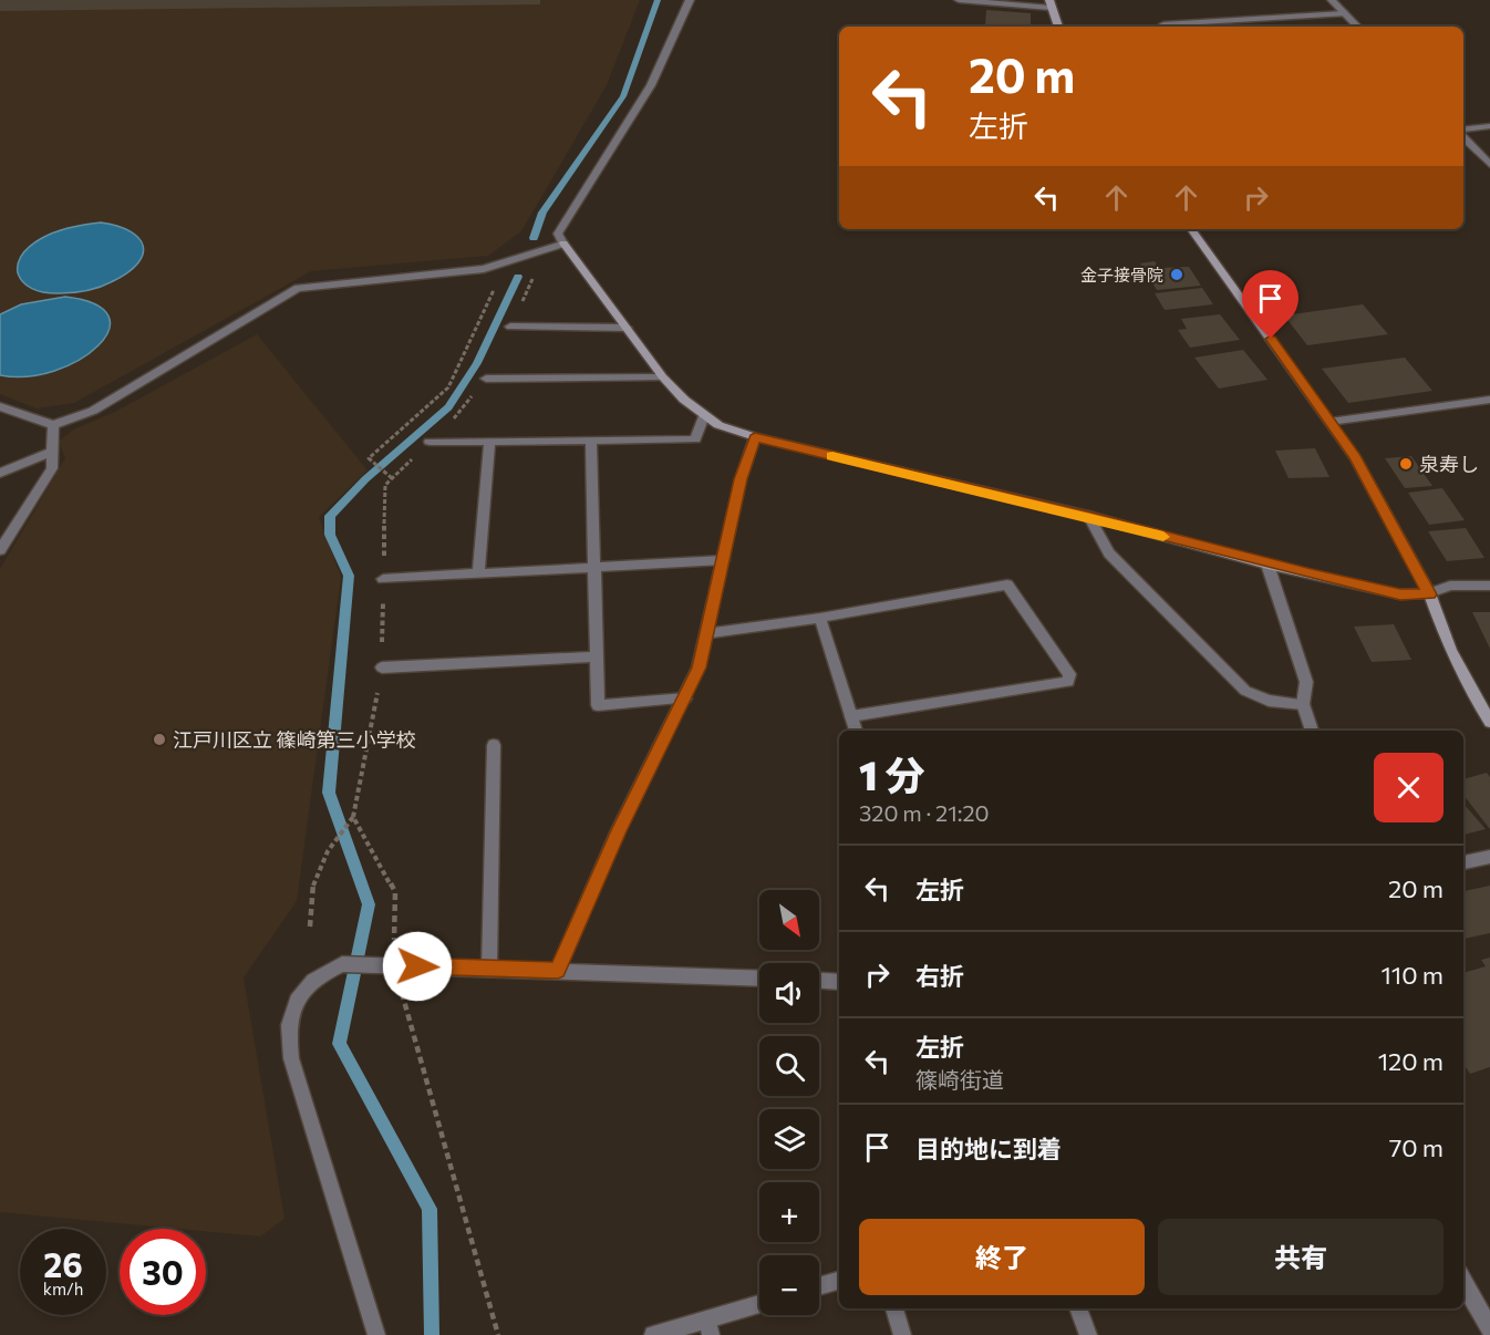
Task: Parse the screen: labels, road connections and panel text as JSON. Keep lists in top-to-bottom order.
{
  "places": ["金子接骨院", "泉寿し", "江戸川区立 篠崎第三小学校"],
  "north": "bottom right",
  "page": {
    "turn": ["20 m", "左折"],
    "heading": ["1 分", "320 m · 21:20"],
    "list": [
      {
        "name": "左折",
        "value": "20 m"
      },
      {
        "name": "右折",
        "value": "110 m"
      },
      {
        "name": "左折",
        "note": "篠崎街道",
        "value": "120 m"
      },
      {
        "name": "目的地に到着",
        "value": "70 m"
      }
    ],
    "map_buttons": ["+", "−"],
    "buttons": ["終了", "共有"],
    "speed": "26 km/h",
    "limit": "30"
  }
}
